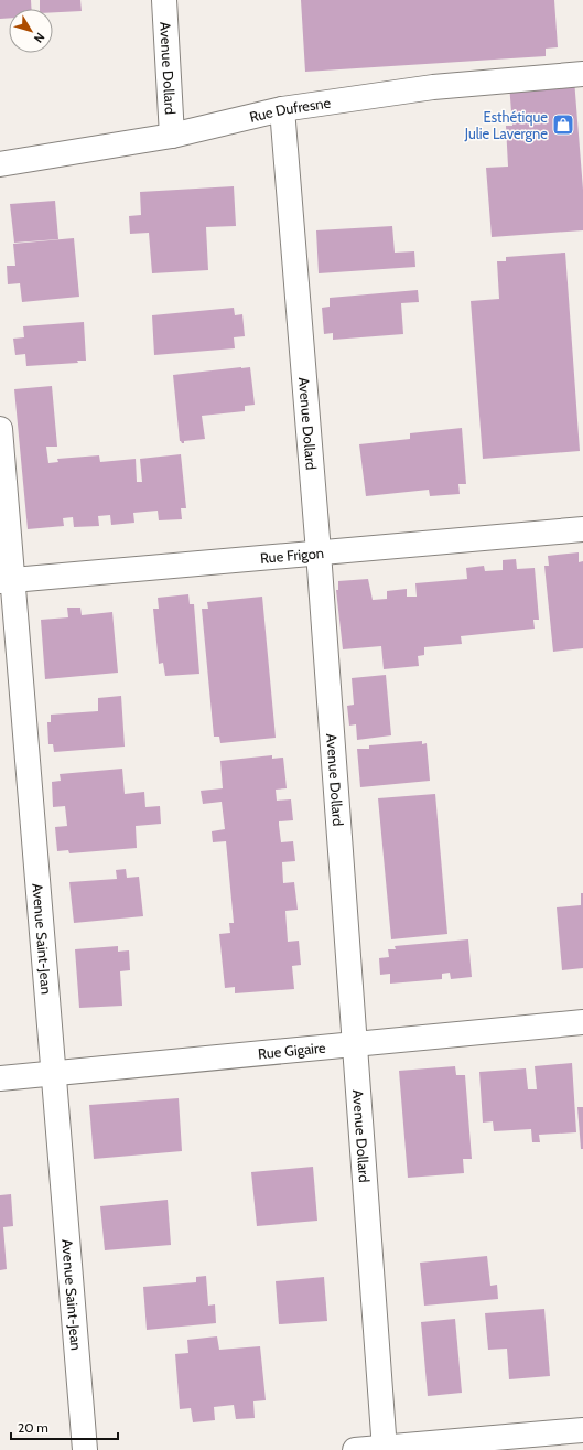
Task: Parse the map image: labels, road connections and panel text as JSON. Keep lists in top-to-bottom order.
{
  "streets": {
    "street": [
      "Avenue Dollard",
      "Rue Dufresne",
      "Rue Frigon",
      "Avenue Saint-Jean",
      "Rue Gigaire"
    ]
  },
  "crossings": [
    ["Avenue Dollard", "Rue Dufresne"],
    ["Avenue Dollard", "Rue Frigon"],
    ["Avenue Dollard", "Rue Gigaire"],
    ["Rue Frigon", "Avenue Saint-Jean"],
    ["Avenue Saint-Jean", "Rue Gigaire"]
  ],
  "places": {
    "shop": ["Esthétique Julie Lavergne"]
  },
  "scale_bar": "20 m",
  "north": "bottom right"
}
